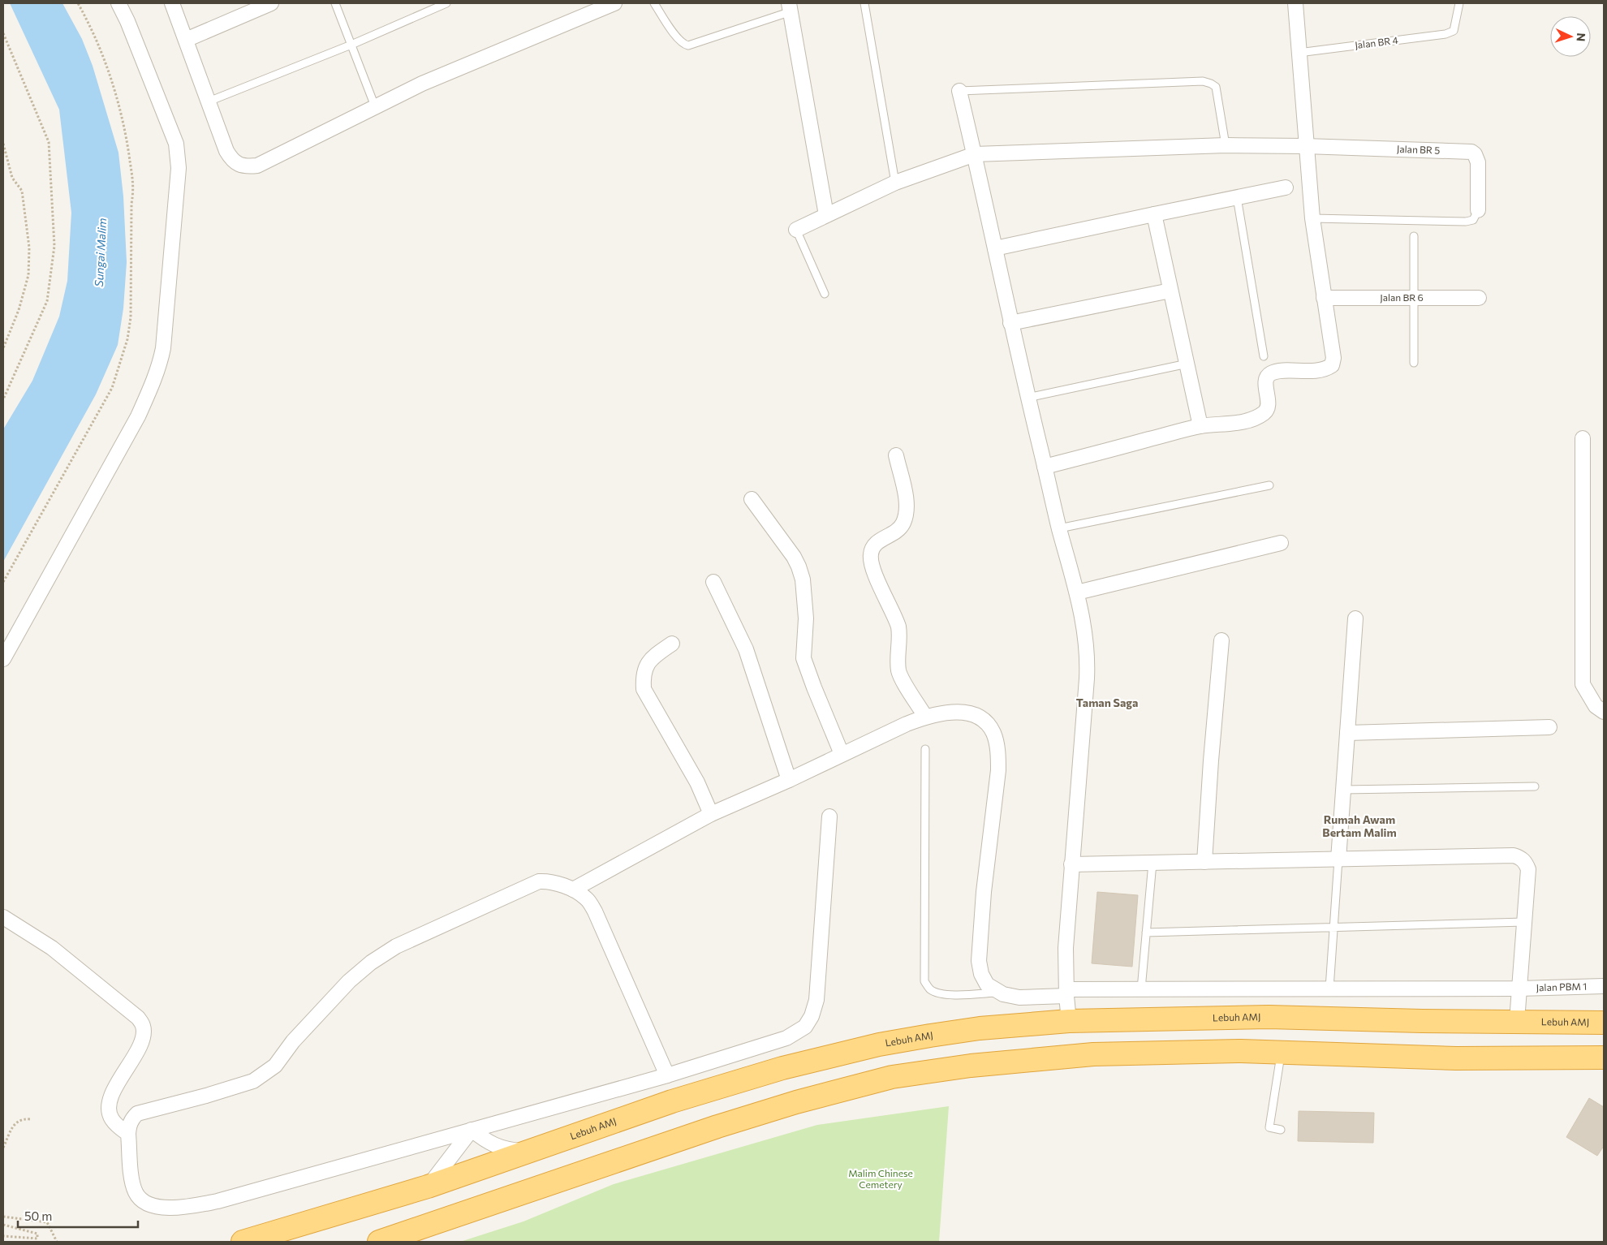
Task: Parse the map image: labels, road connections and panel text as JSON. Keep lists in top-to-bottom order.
{
  "streets": {
    "highway": ["Lebuh AMJ"],
    "street": ["Jalan BR 5", "Jalan BR 6", "Jalan PBM 1"],
    "lane": ["Jalan BR 4"]
  },
  "districts": ["Taman Saga", "Rumah Awam Bertam Malim"],
  "water": ["Sungai Malim"],
  "parks": ["Malim Chinese Cemetery"],
  "scale_bar": "50 m",
  "north": "right"
}
